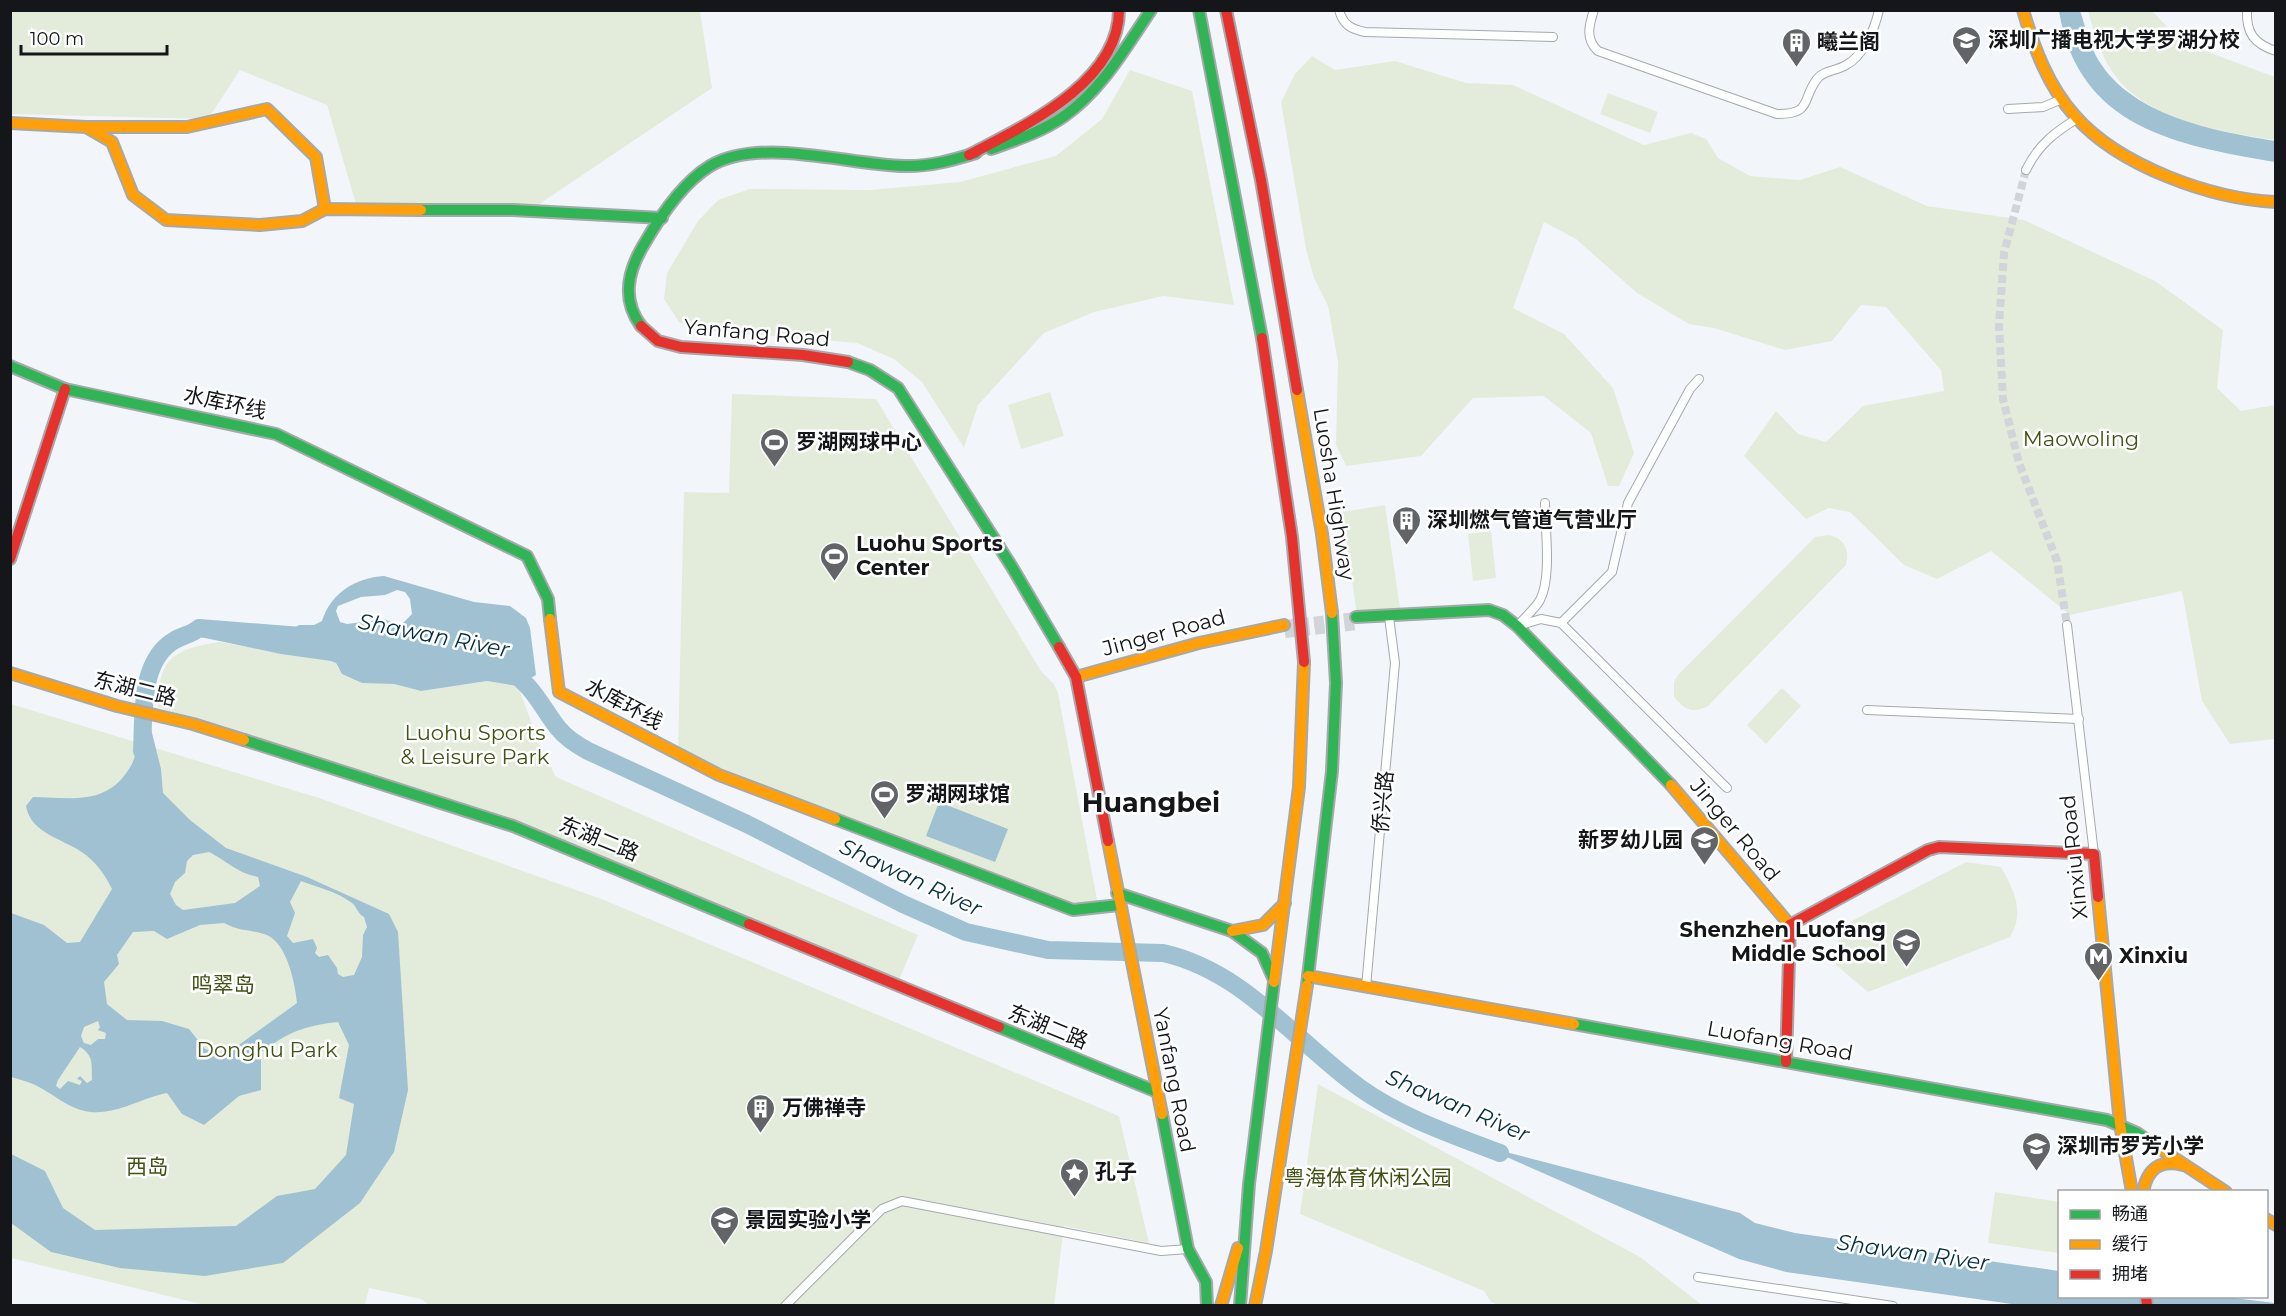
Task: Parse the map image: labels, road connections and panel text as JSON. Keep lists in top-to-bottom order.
{
  "streets": {
    "main road": [
      "Yanfang Road",
      "水库环线",
      "Luosha Highway",
      "Jinger Road",
      "东湖二路",
      "Xinxiu Road",
      "Luofang Road"
    ],
    "street": ["侨兴路"]
  },
  "crossings": [
    ["Yanfang Road", "水库环线"],
    ["Yanfang Road", "Jinger Road"],
    ["Yanfang Road", "东湖二路"],
    ["Luosha Highway", "Luofang Road"],
    ["Jinger Road", "侨兴路"],
    ["侨兴路", "Luofang Road"],
    ["Xinxiu Road", "Luofang Road"]
  ],
  "districts": ["Huangbei"],
  "water": ["Shawan River"],
  "parks": [
    "Maowoling",
    "Luohu Sports & Leisure Park",
    "鸣翠岛",
    "Donghu Park",
    "西岛",
    "粤海体育休闲公园"
  ],
  "places": {
    "school or university": [
      "深圳广播电视大学罗湖分校",
      "新罗幼儿园",
      "Shenzhen Luofang Middle School",
      "深圳市罗芳小学",
      "景园实验小学"
    ],
    "building": ["曦兰阁", "深圳燃气管道气营业厅", "万佛禅寺"],
    "sports": ["罗湖网球中心", "Luohu Sports Center", "罗湖网球馆"],
    "metro station": ["Xinxiu"],
    "place": ["孔子"]
  },
  "legend": ["畅通", "缓行", "拥堵"],
  "scale_bar": "100 m"
}
